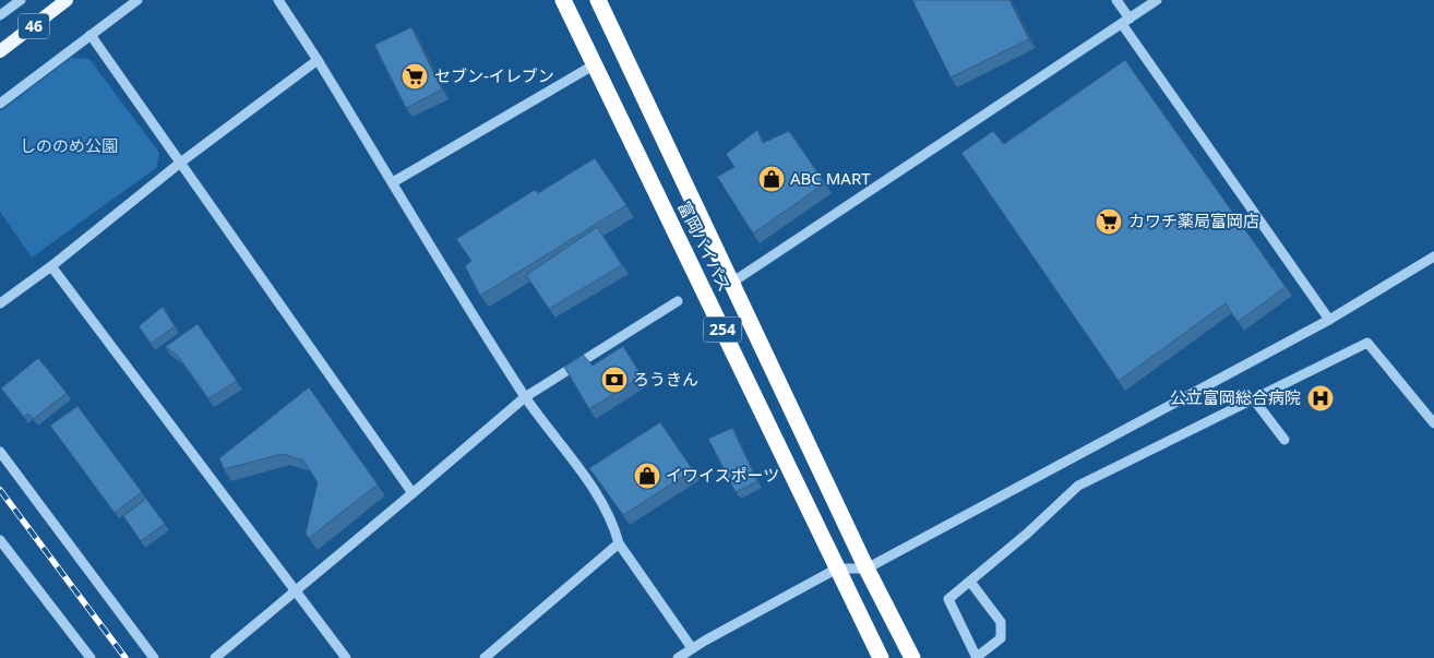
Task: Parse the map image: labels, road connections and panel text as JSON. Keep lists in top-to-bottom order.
{
  "streets": {
    "highway": ["富岡バイパス", "254"],
    "main road": ["46"]
  },
  "parks": ["しののめ公園"],
  "places": {
    "supermarket": ["セブン-イレブン", "カワチ薬局富岡店"],
    "shop": ["ABC MART", "イワイスポーツ"],
    "bank": ["ろうきん"],
    "hospital": ["公立富岡総合病院"]
  }
}
